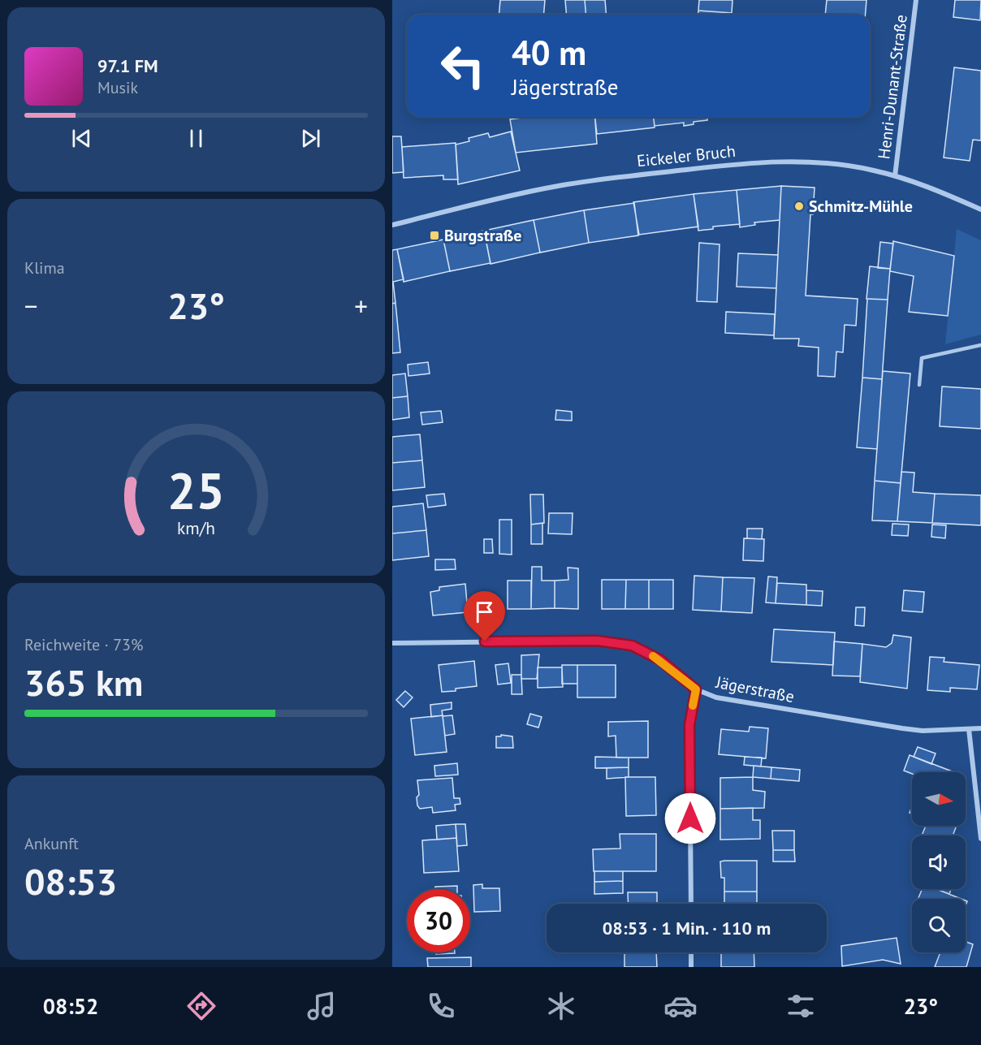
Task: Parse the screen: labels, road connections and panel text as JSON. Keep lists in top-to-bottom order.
{
  "streets": {
    "street": ["Henri-Dunant-Straße", "Eickeler Bruch", "Jägerstraße"]
  },
  "crossings": [
    ["Henri-Dunant-Straße", "Eickeler Bruch"]
  ],
  "places": {
    "other": ["Schmitz-Mühle"],
    "transit": ["Burgstraße"]
  },
  "north": "right",
  "page": {
    "turn": ["40 m", "Jägerstraße"],
    "song": ["97.1 FM", "Musik"],
    "tile": [
      "Klima",
      ["Reichweite · 73%", "365 km"],
      ["Ankunft", "08:53"]
    ],
    "heat": ["−", "23°", "+"],
    "limit": "30",
    "trip": "08:53 · 1 Min. · 110 m",
    "tabs": ["08:52", "23°"],
    "gauge": ["25", "km/h"]
  }
}
